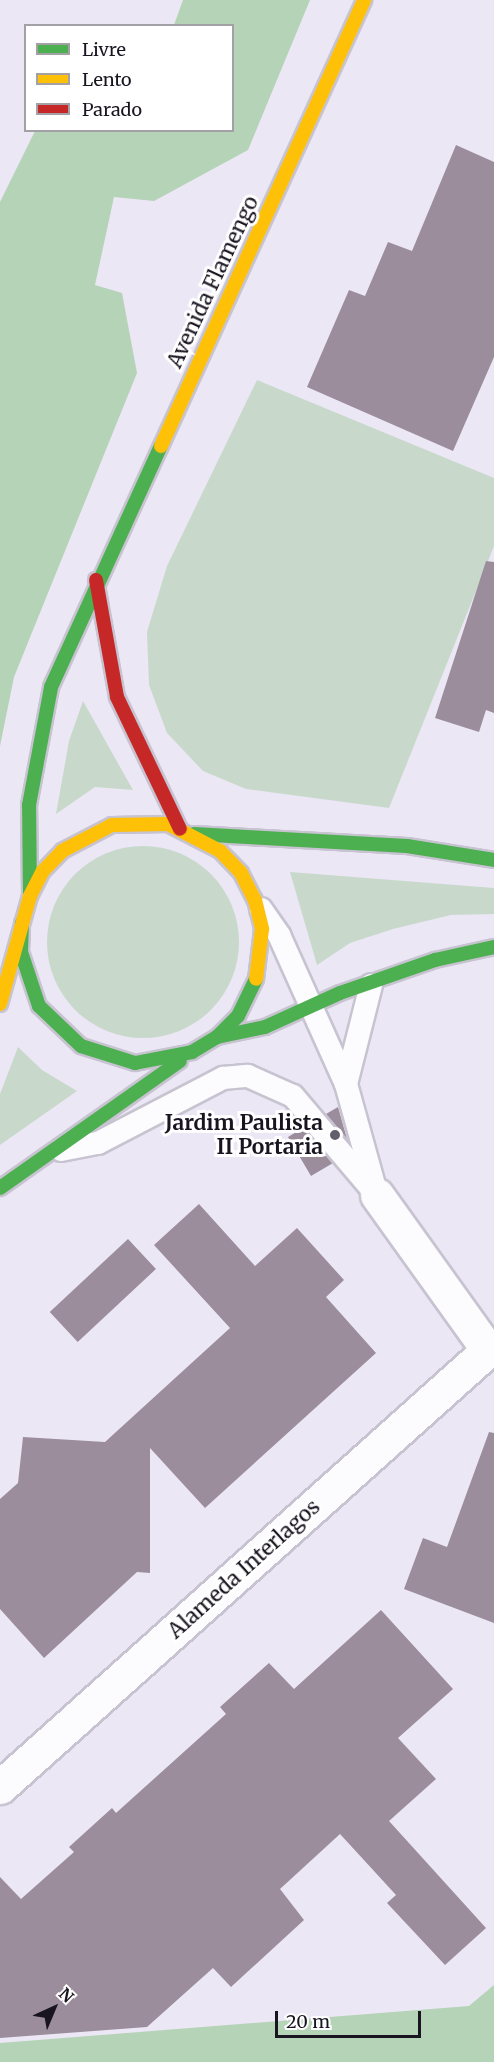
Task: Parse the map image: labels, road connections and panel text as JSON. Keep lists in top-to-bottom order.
{
  "streets": {
    "main road": ["Avenida Flamengo"],
    "street": ["Alameda Interlagos"]
  },
  "places": ["Jardim Paulista II Portaria"],
  "legend": ["Livre", "Lento", "Parado"],
  "scale_bar": "20 m",
  "north": "top right"
}
